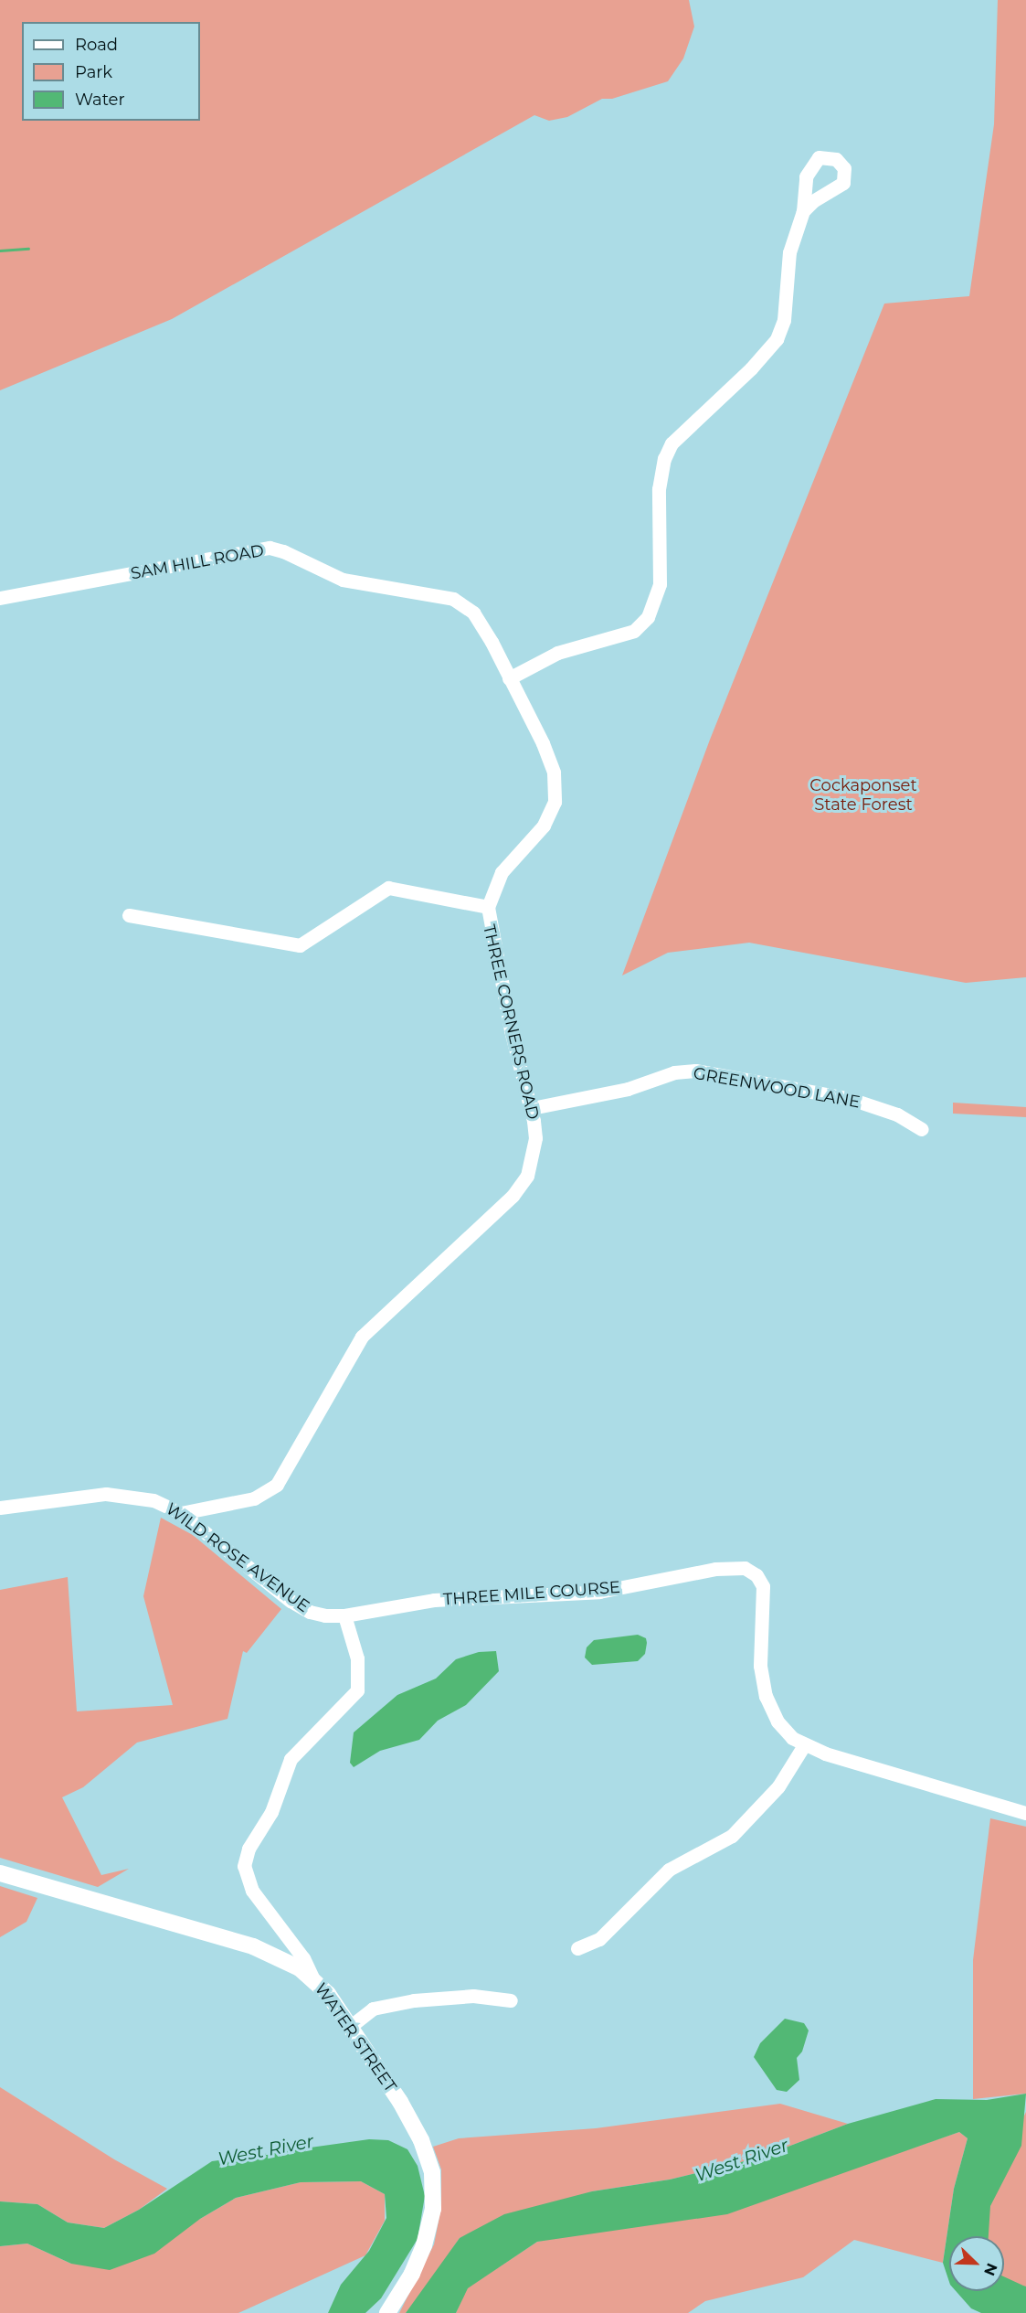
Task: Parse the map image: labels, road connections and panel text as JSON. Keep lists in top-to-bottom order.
{
  "streets": {
    "main road": ["WATER STREET"],
    "street": [
      "SAM HILL ROAD",
      "THREE CORNERS ROAD",
      "GREENWOOD LANE",
      "WILD ROSE AVENUE",
      "THREE MILE COURSE"
    ]
  },
  "crossings": [
    ["SAM HILL ROAD", "THREE CORNERS ROAD"],
    ["THREE CORNERS ROAD", "GREENWOOD LANE"],
    ["THREE CORNERS ROAD", "WILD ROSE AVENUE"],
    ["WILD ROSE AVENUE", "THREE MILE COURSE"]
  ],
  "water": ["West River"],
  "parks": ["Cockaponset State Forest"],
  "legend": ["Road", "Park", "Water"],
  "north": "bottom right"
}
